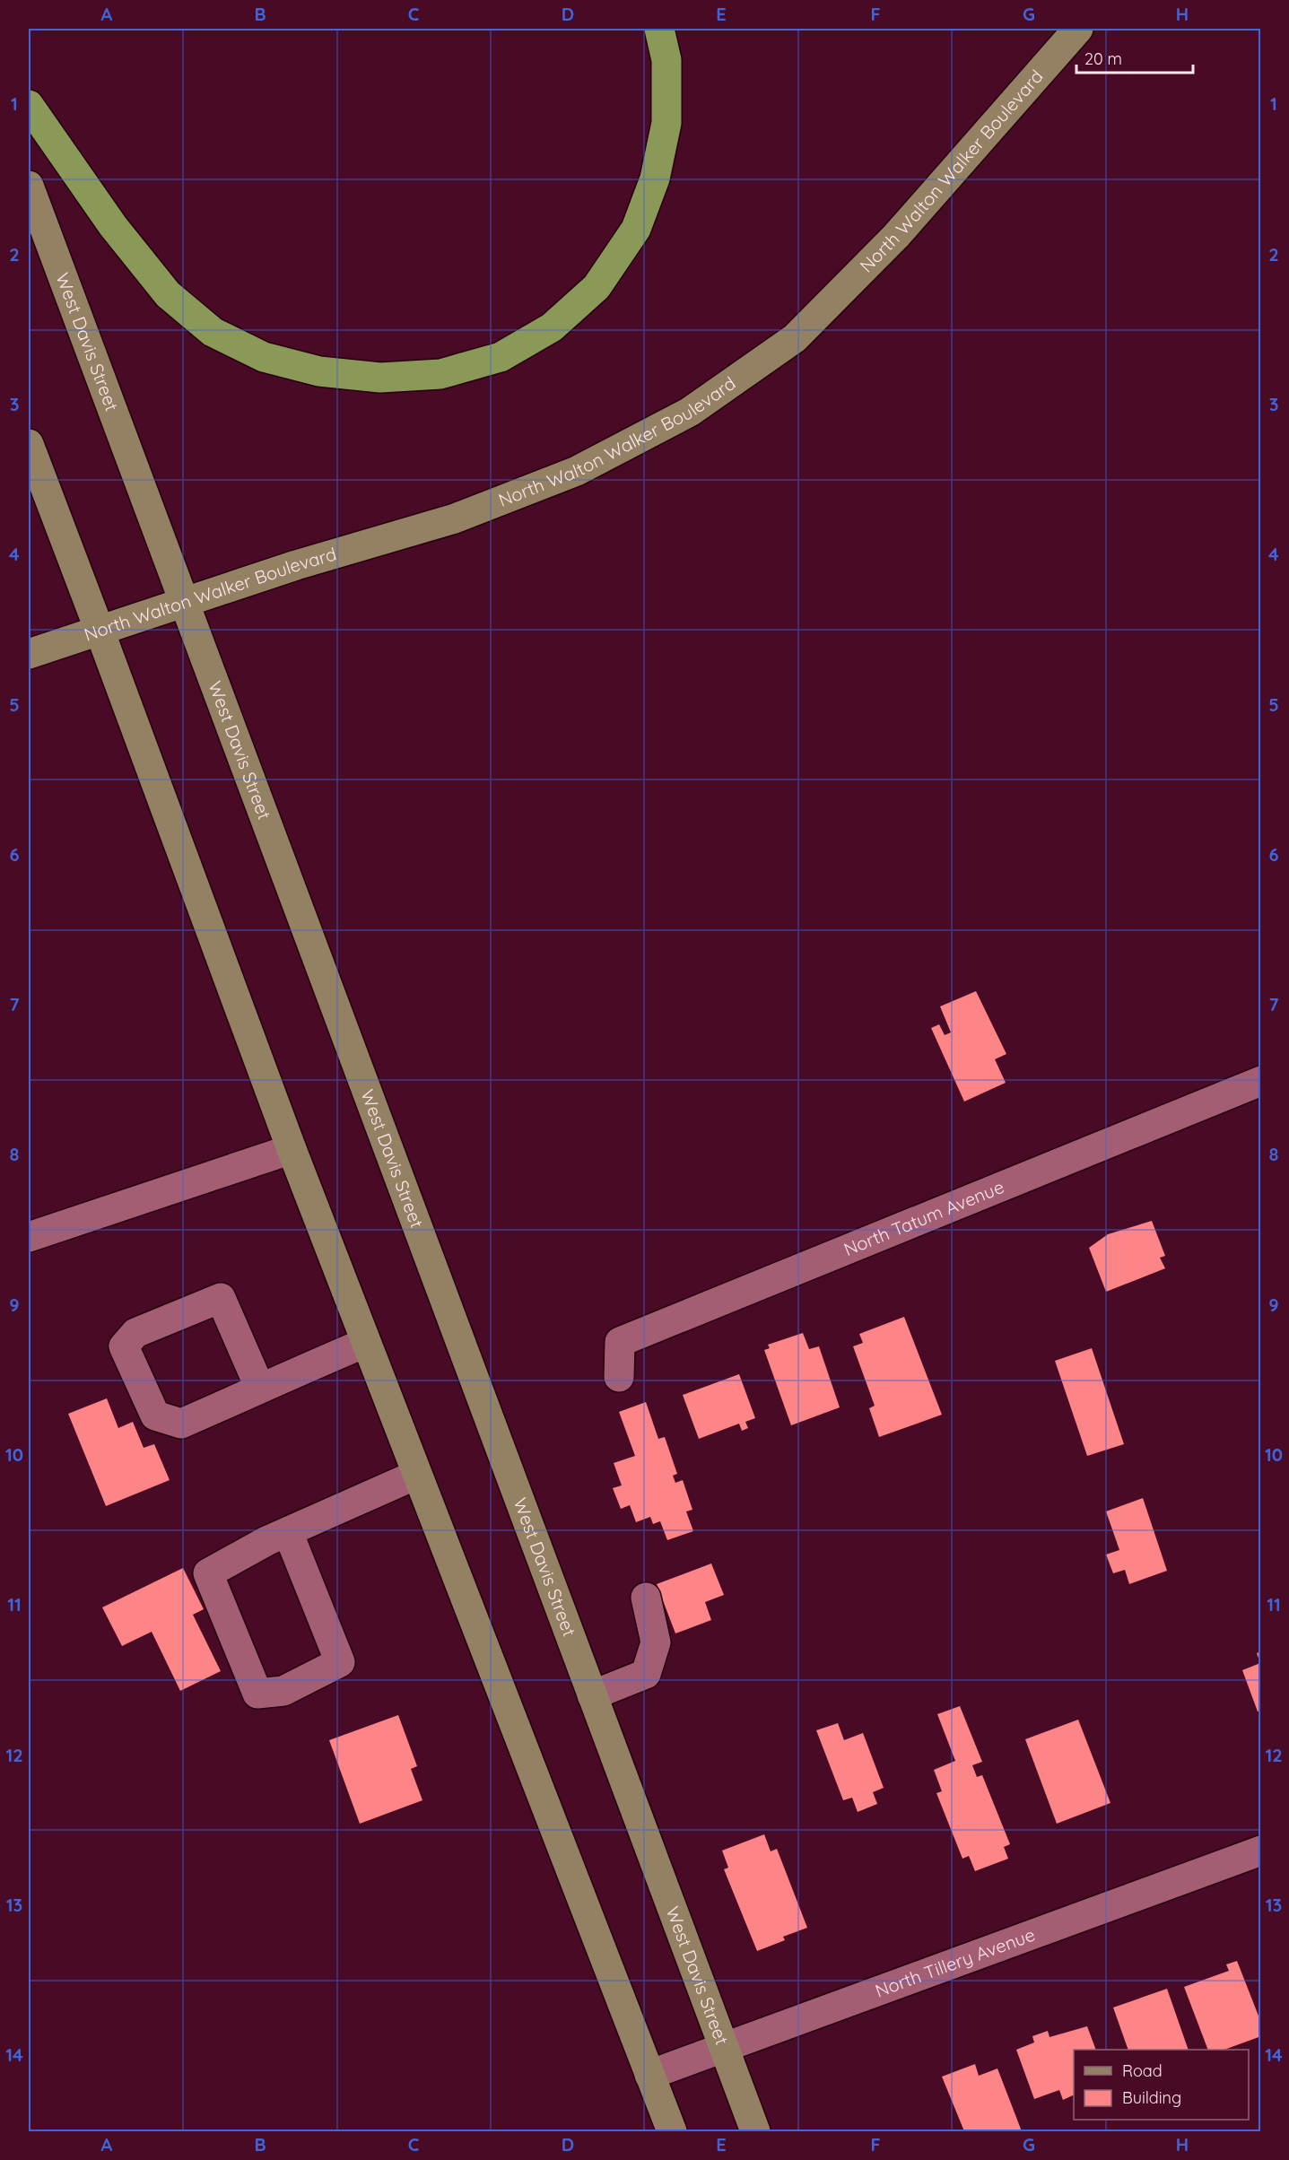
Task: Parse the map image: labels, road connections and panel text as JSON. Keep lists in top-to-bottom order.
{
  "streets": {
    "main road": ["North Walton Walker Boulevard", "West Davis Street"],
    "street": ["North Tatum Avenue", "North Tillery Avenue"]
  },
  "crossings": [
    ["North Walton Walker Boulevard", "West Davis Street"],
    ["West Davis Street", "North Tillery Avenue"]
  ],
  "legend": ["Road", "Building"],
  "scale_bar": "20 m",
  "grid": {
    "columns": [
      "A",
      "B",
      "C",
      "D",
      "E",
      "F",
      "G",
      "H"
    ],
    "rows": [
      "1",
      "2",
      "3",
      "4",
      "5",
      "6",
      "7",
      "8",
      "9",
      "10",
      "11",
      "12",
      "13",
      "14"
    ]
  }
}
